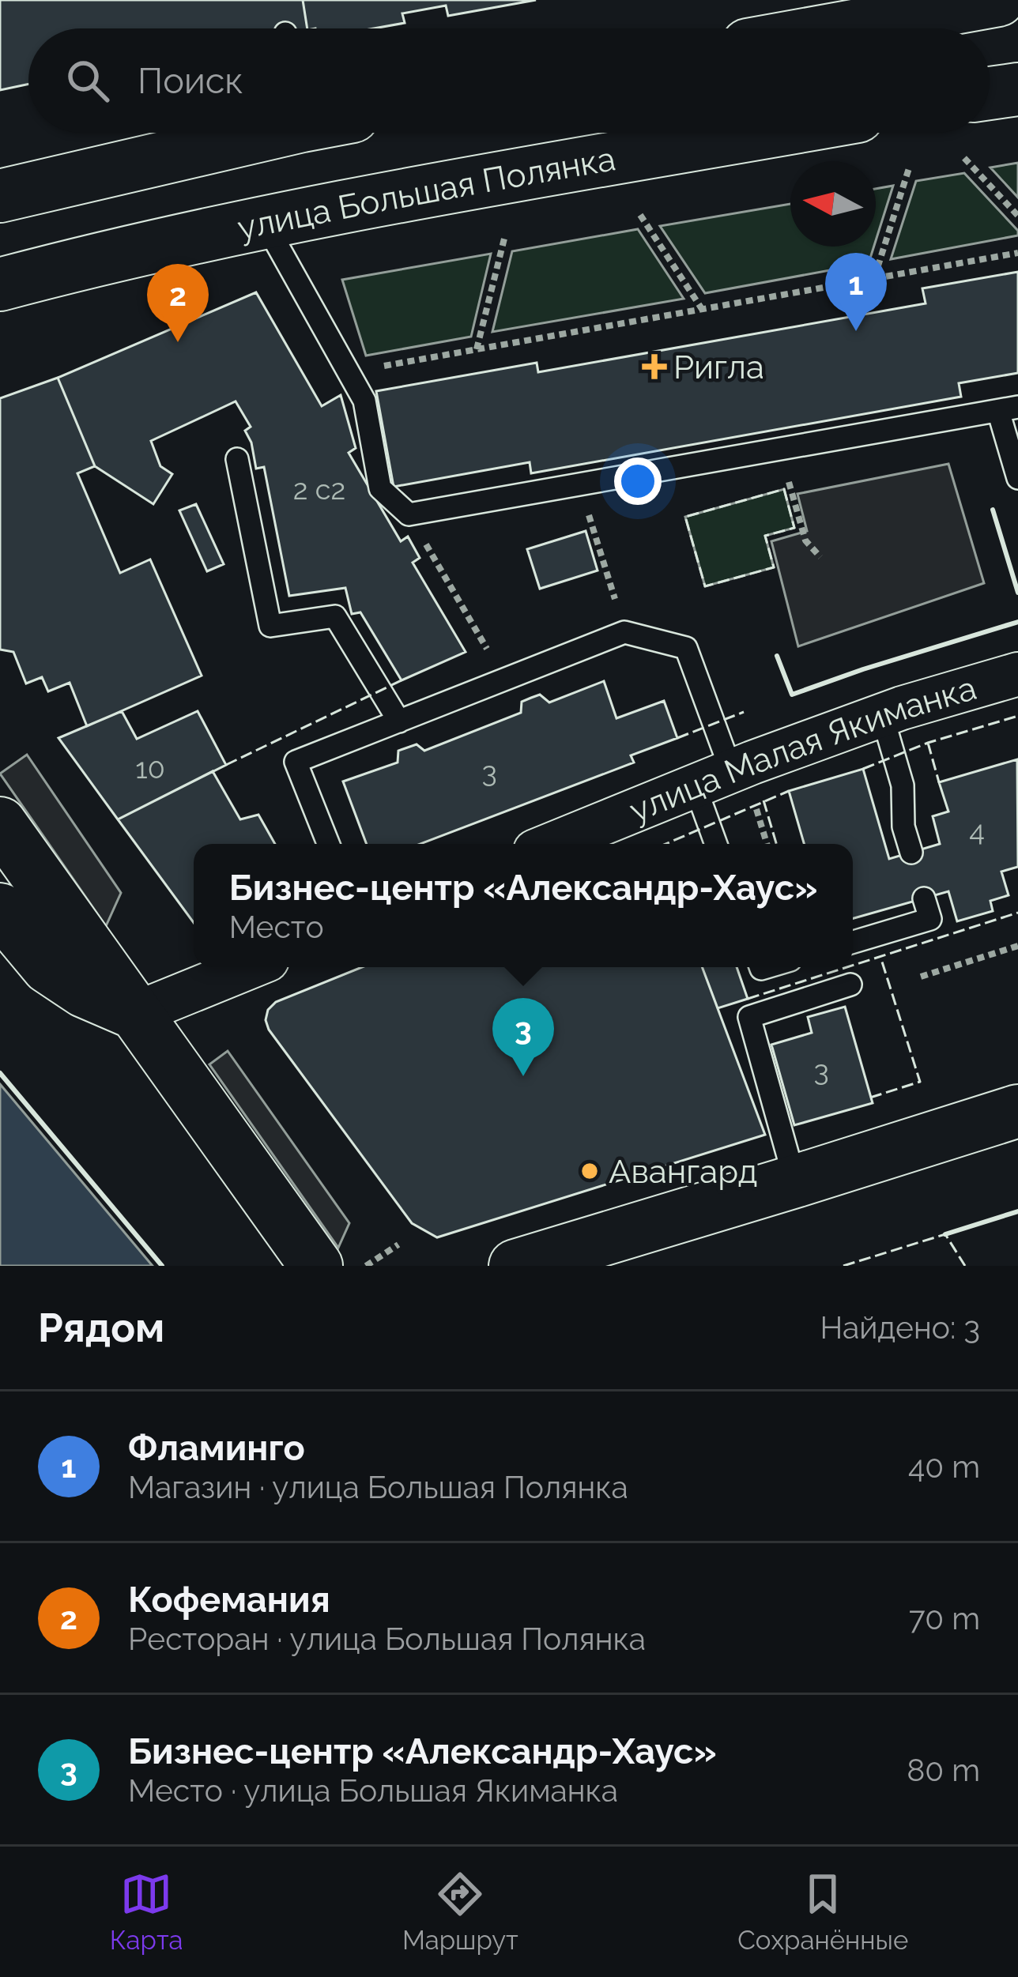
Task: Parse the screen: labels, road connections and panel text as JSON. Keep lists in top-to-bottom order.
{
  "streets": {
    "main road": ["улица Большая Полянка"],
    "street": ["улица Малая Якиманка"]
  },
  "places": {
    "health": ["Ригла"],
    "other": ["Авангард"]
  },
  "house_numbers": [
    "2 с2",
    "10",
    "3",
    "4",
    "3"
  ],
  "north": "left",
  "page": {
    "search": "Поиск",
    "pins": ["1", "2", "3"],
    "popup": ["Бизнес-центр «Александр-Хаус»", "Место"],
    "heading": ["Рядом", "Найдено: 3"],
    "list": [
      {
        "mark": "1",
        "name": "Фламинго",
        "note": "Магазин · улица Большая Полянка",
        "value": "40 m"
      },
      {
        "mark": "2",
        "name": "Кофемания",
        "note": "Ресторан · улица Большая Полянка",
        "value": "70 m"
      },
      {
        "mark": "3",
        "name": "Бизнес-центр «Александр-Хаус»",
        "note": "Место · улица Большая Якиманка",
        "value": "80 m"
      }
    ],
    "nav": ["Карта", "Маршрут", "Сохранённые"]
  }
}
